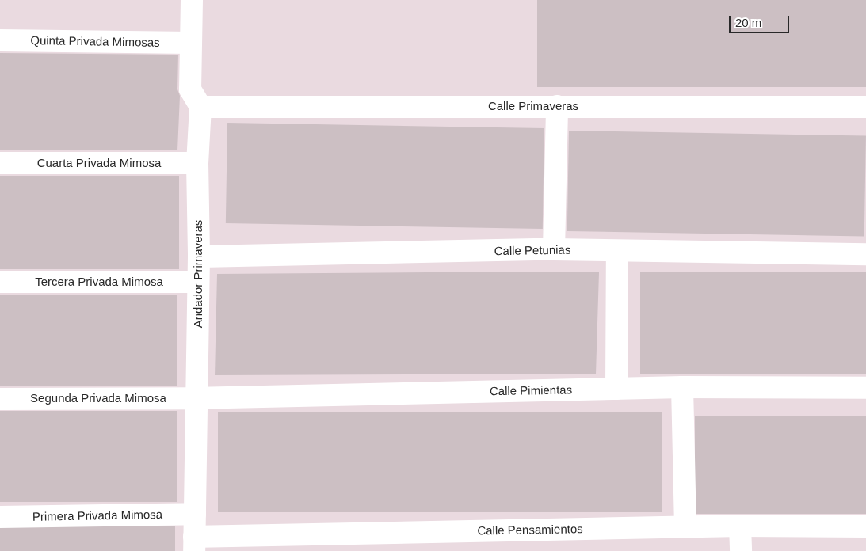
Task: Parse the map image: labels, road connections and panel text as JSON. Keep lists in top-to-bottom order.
{
  "streets": {
    "street": [
      "Quinta Privada Mimosas",
      "Calle Primaveras",
      "Cuarta Privada Mimosa",
      "Calle Petunias",
      "Andador Primaveras",
      "Tercera Privada Mimosa",
      "Calle Pimientas",
      "Segunda Privada Mimosa",
      "Primera Privada Mimosa",
      "Calle Pensamientos"
    ]
  },
  "crossings": [
    ["Calle Primaveras", "Andador Primaveras"],
    ["Cuarta Privada Mimosa", "Andador Primaveras"],
    ["Calle Petunias", "Andador Primaveras"],
    ["Andador Primaveras", "Tercera Privada Mimosa"],
    ["Andador Primaveras", "Calle Pimientas"],
    ["Andador Primaveras", "Segunda Privada Mimosa"],
    ["Andador Primaveras", "Primera Privada Mimosa"],
    ["Andador Primaveras", "Calle Pensamientos"],
    ["Calle Pimientas", "Segunda Privada Mimosa"]
  ],
  "scale_bar": "20 m"
}
